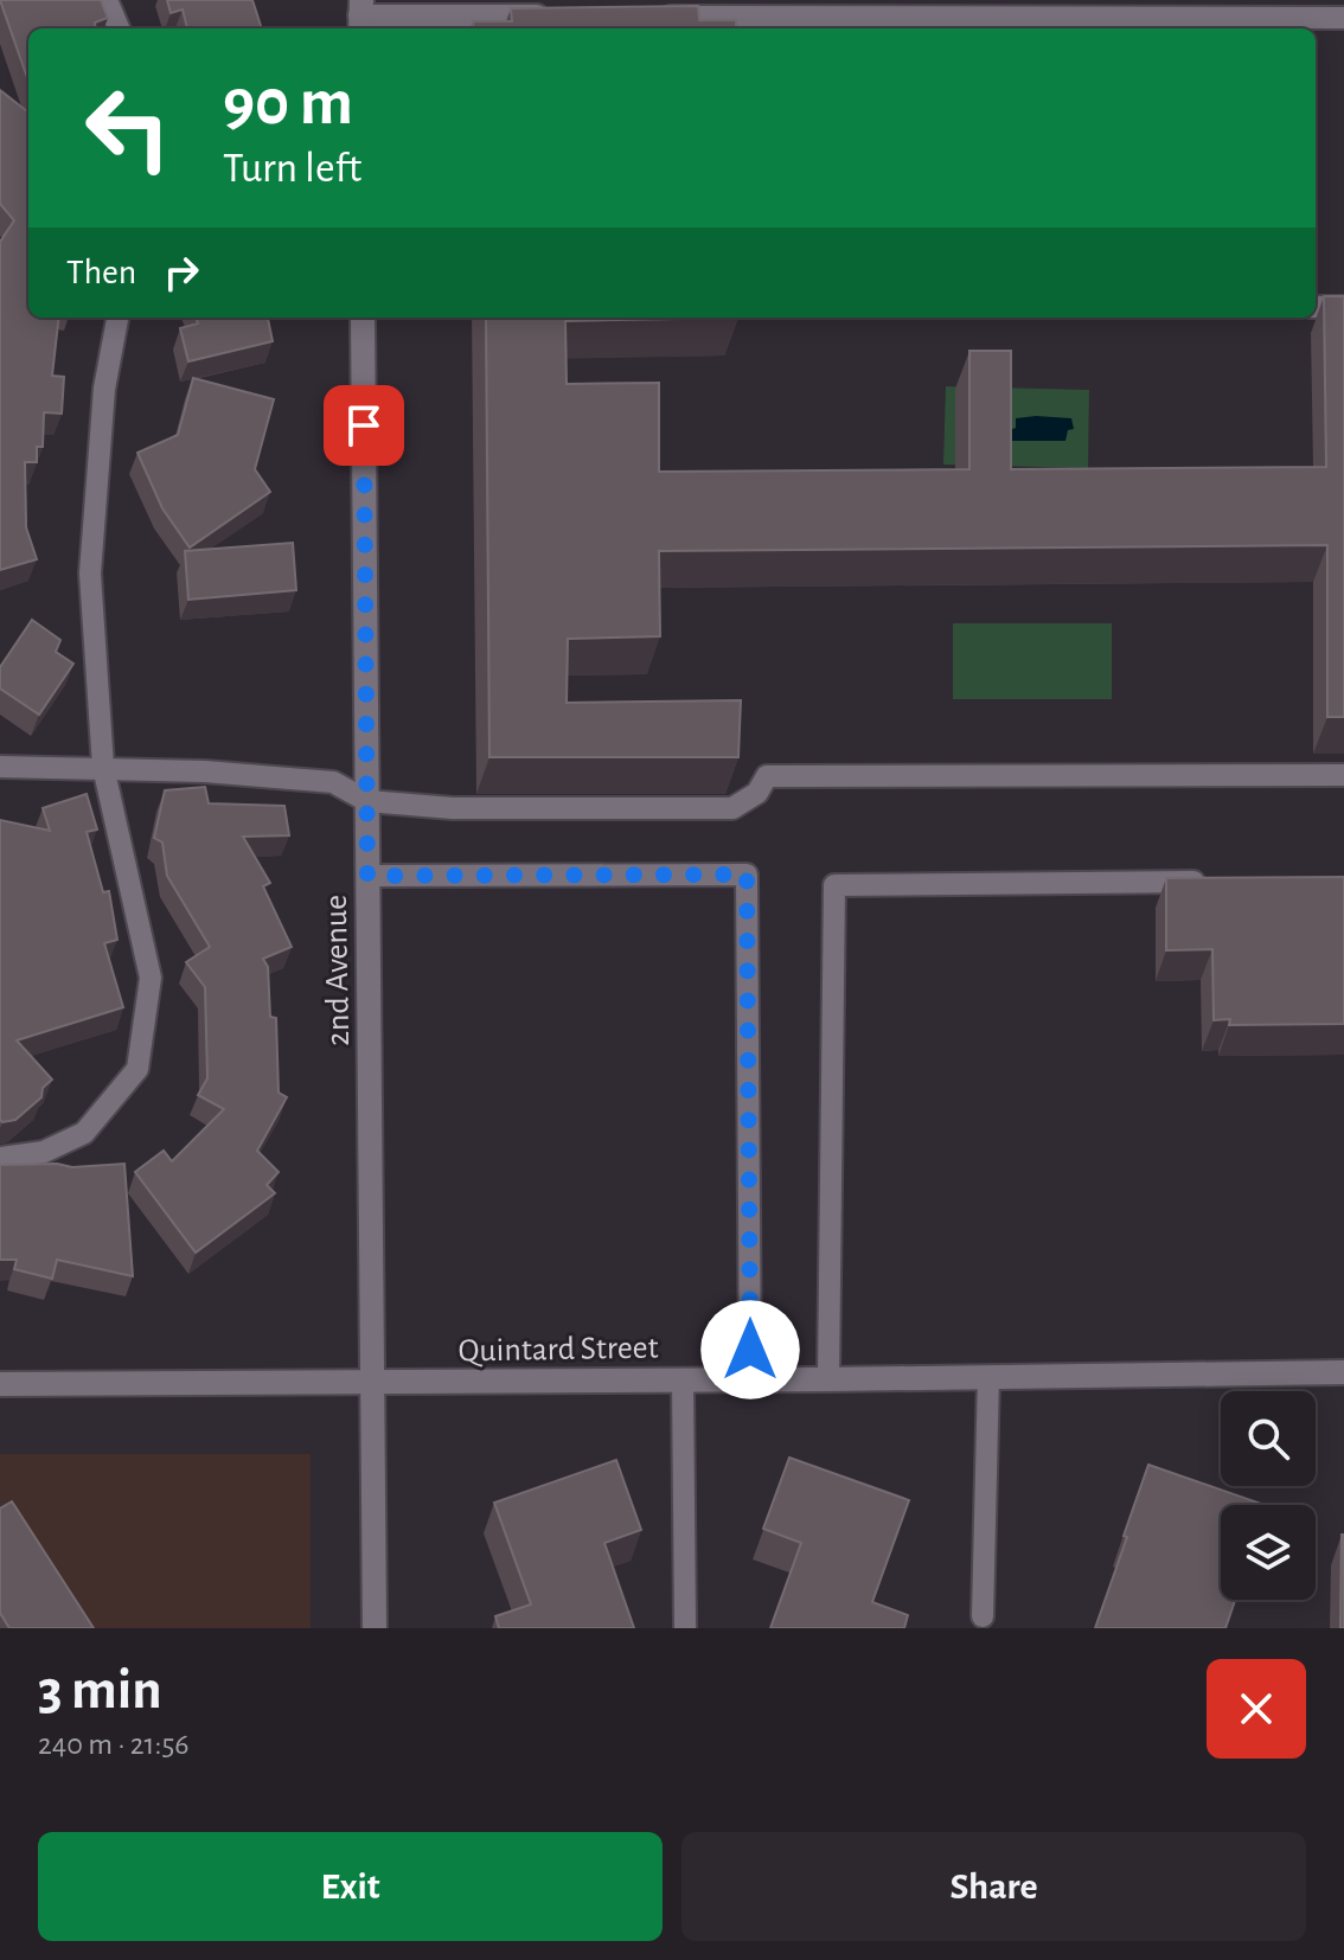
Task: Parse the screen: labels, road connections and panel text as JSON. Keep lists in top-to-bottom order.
{
  "streets": {
    "street": ["2nd Avenue", "Quintard Street"]
  },
  "crossings": [
    ["2nd Avenue", "Quintard Street"]
  ],
  "page": {
    "turn": ["90 m", "Turn left"],
    "then": "Then",
    "heading": ["3 min", "240 m · 21:56"],
    "buttons": ["Exit", "Share"]
  }
}
